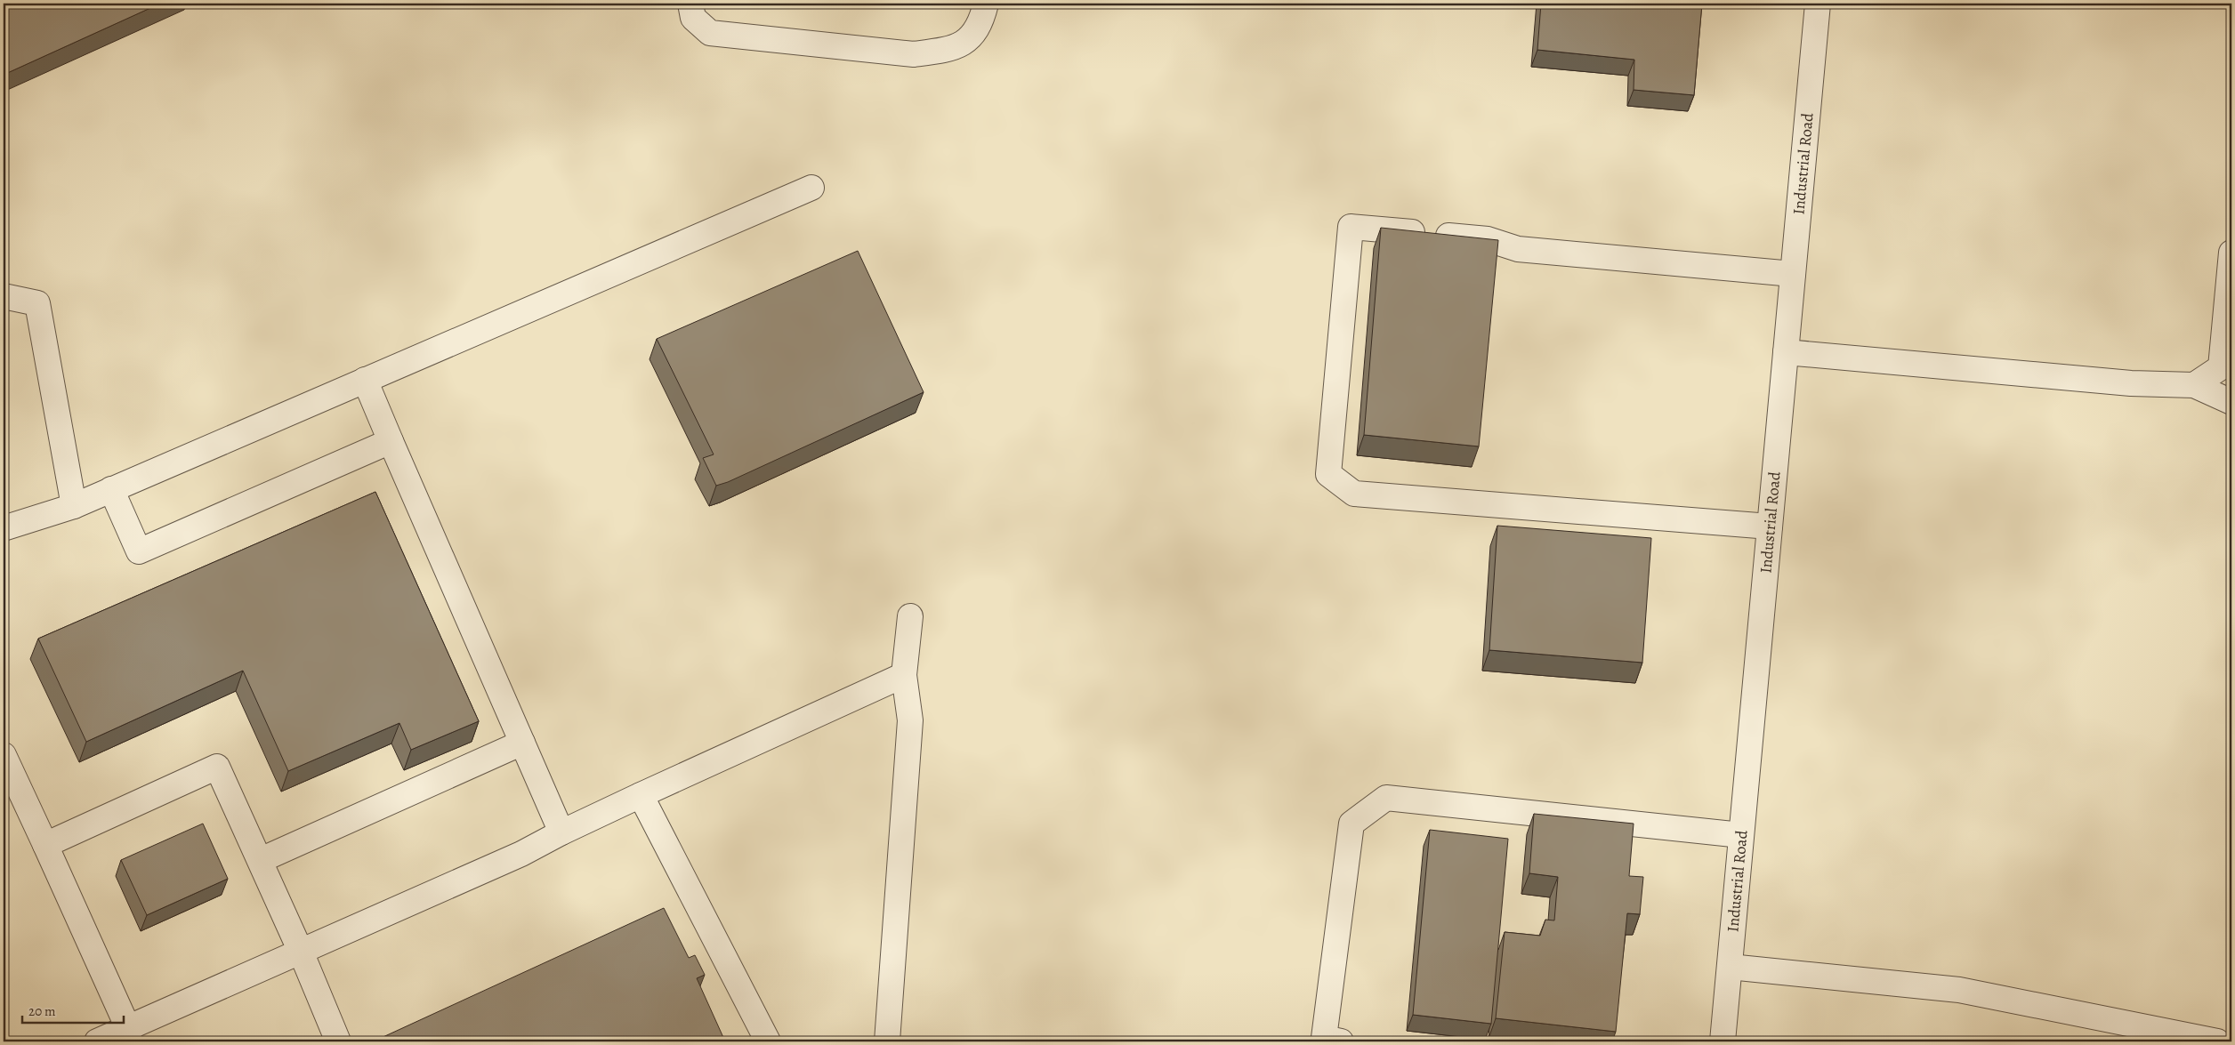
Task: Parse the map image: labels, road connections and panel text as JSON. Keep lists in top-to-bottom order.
{
  "streets": {
    "street": ["Industrial Road"]
  },
  "scale_bar": "20 m"
}
